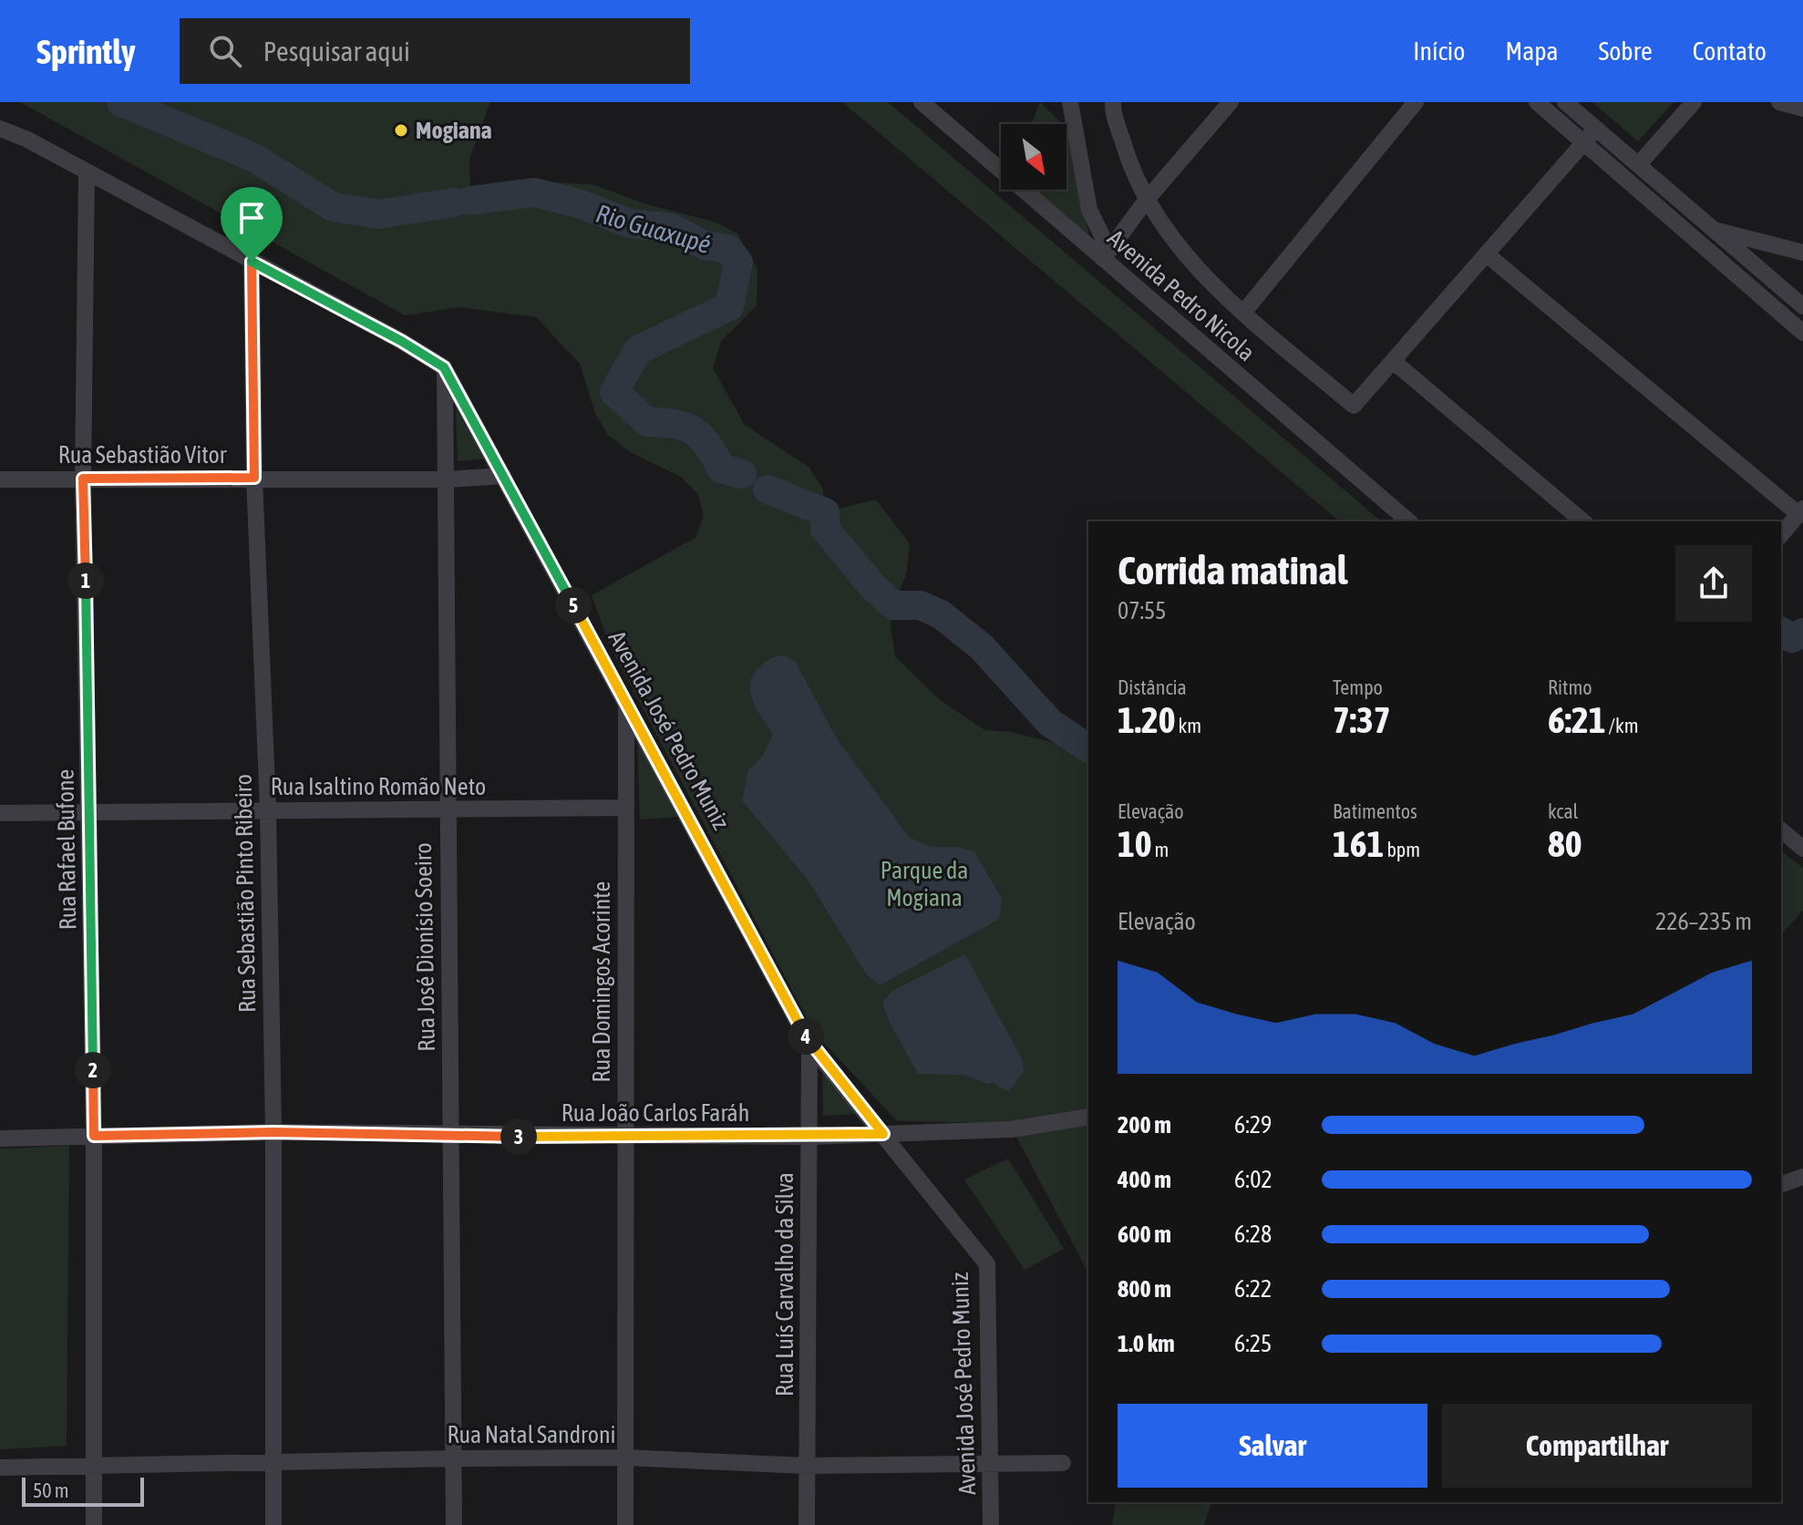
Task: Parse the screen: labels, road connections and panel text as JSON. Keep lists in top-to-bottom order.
{
  "streets": {
    "street": [
      "Avenida Pedro Nicola",
      "Rua Sebastião Vitor",
      "Avenida José Pedro Muniz",
      "Rua Isaltino Romão Neto",
      "Rua Rafael Bufone",
      "Rua Sebastião Pinto Ribeiro",
      "Rua José Dionísio Soeiro",
      "Rua Domingos Acorinte",
      "Rua João Carlos Faráh",
      "Rua Luís Carvalho da Silva",
      "Rua Natal Sandroni"
    ]
  },
  "crossings": [
    ["Rua Sebastião Vitor", "Avenida José Pedro Muniz"],
    ["Rua Sebastião Vitor", "Rua Rafael Bufone"],
    ["Rua Sebastião Vitor", "Rua Sebastião Pinto Ribeiro"],
    ["Rua Sebastião Vitor", "Rua José Dionísio Soeiro"],
    ["Avenida José Pedro Muniz", "Rua Rafael Bufone"],
    ["Avenida José Pedro Muniz", "Rua Sebastião Pinto Ribeiro"],
    ["Avenida José Pedro Muniz", "Rua José Dionísio Soeiro"],
    ["Avenida José Pedro Muniz", "Rua Domingos Acorinte"],
    ["Avenida José Pedro Muniz", "Rua João Carlos Faráh"],
    ["Avenida José Pedro Muniz", "Rua Luís Carvalho da Silva"],
    ["Avenida José Pedro Muniz", "Rua Natal Sandroni"],
    ["Rua Isaltino Romão Neto", "Rua Rafael Bufone"],
    ["Rua Isaltino Romão Neto", "Rua Sebastião Pinto Ribeiro"],
    ["Rua Isaltino Romão Neto", "Rua José Dionísio Soeiro"],
    ["Rua Isaltino Romão Neto", "Rua Domingos Acorinte"],
    ["Rua Rafael Bufone", "Rua João Carlos Faráh"],
    ["Rua Rafael Bufone", "Rua Natal Sandroni"],
    ["Rua Sebastião Pinto Ribeiro", "Rua João Carlos Faráh"],
    ["Rua Sebastião Pinto Ribeiro", "Rua Natal Sandroni"],
    ["Rua José Dionísio Soeiro", "Rua João Carlos Faráh"],
    ["Rua José Dionísio Soeiro", "Rua Natal Sandroni"],
    ["Rua Domingos Acorinte", "Rua João Carlos Faráh"],
    ["Rua Domingos Acorinte", "Rua Natal Sandroni"],
    ["Rua João Carlos Faráh", "Rua Luís Carvalho da Silva"],
    ["Rua Luís Carvalho da Silva", "Rua Natal Sandroni"]
  ],
  "water": ["Rio Guaxupé"],
  "parks": ["Parque da Mogiana"],
  "places": ["Mogiana"],
  "scale_bar": "50 m",
  "north": "bottom right",
  "page": {
    "header": "Sprintly",
    "search": "Pesquisar aqui",
    "nav": [
      "Início",
      "Mapa",
      "Sobre",
      "Contato"
    ],
    "heading": ["Corrida matinal", "07:55"],
    "pins": [
      "1",
      "5",
      "4",
      "2",
      "3"
    ],
    "stats": [
      ["Distância", "1.20 km"],
      ["Tempo", "7:37"],
      ["Ritmo", "6:21 /km"],
      ["Elevação", "10 m"],
      ["Batimentos", "161 bpm"],
      ["kcal", "80"]
    ],
    "chart": ["Elevação", "226–235 m"],
    "list": [
      {
        "name": "200 m",
        "note": "6:29"
      },
      {
        "name": "400 m",
        "note": "6:02"
      },
      {
        "name": "600 m",
        "note": "6:28"
      },
      {
        "name": "800 m",
        "note": "6:22"
      },
      {
        "name": "1.0 km",
        "note": "6:25"
      }
    ],
    "buttons": ["Salvar", "Compartilhar"],
    "scale": "50 m"
  }
}
